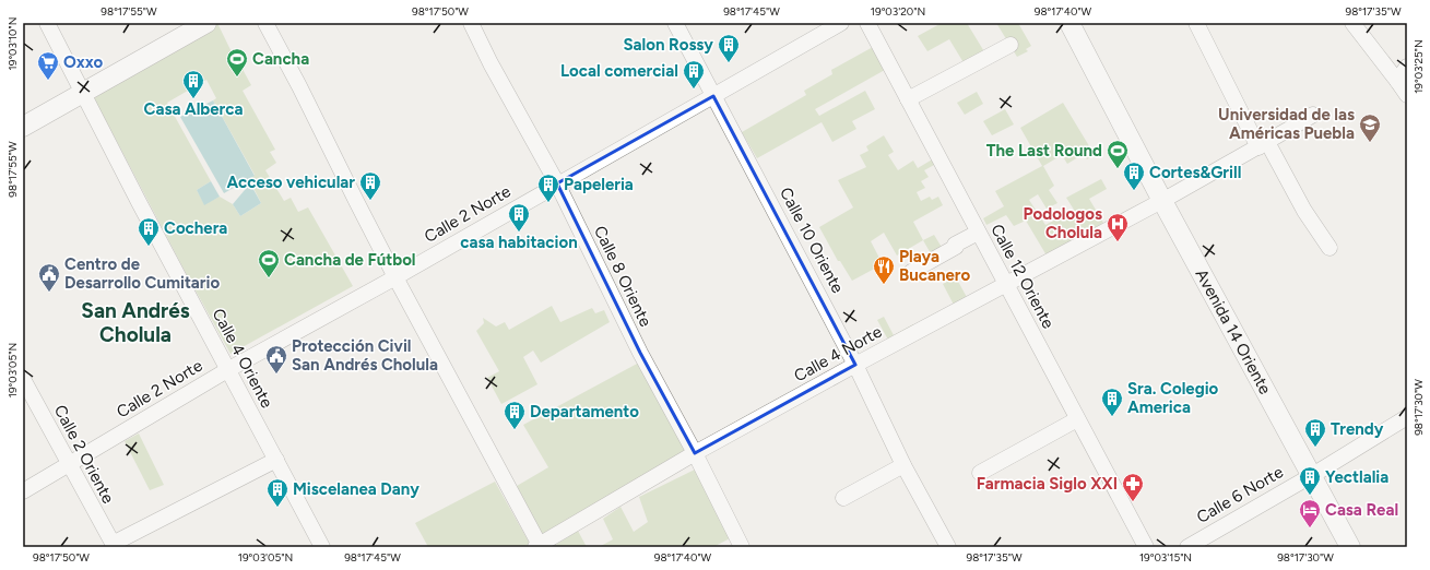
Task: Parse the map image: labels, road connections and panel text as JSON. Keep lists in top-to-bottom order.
{
  "streets": {
    "main road": ["Avenida 14 Oriente"],
    "street": [
      "Calle 2 Norte",
      "Calle 10 Oriente",
      "Calle 8 Oriente",
      "Calle 12 Oriente",
      "Calle 4 Norte",
      "Calle 4 Oriente",
      "Calle 2 Oriente",
      "Calle 6 Norte"
    ]
  },
  "crossings": [
    ["Calle 2 Norte", "Calle 10 Oriente"],
    ["Calle 2 Norte", "Calle 8 Oriente"],
    ["Calle 2 Norte", "Calle 4 Oriente"],
    ["Calle 2 Norte", "Calle 2 Oriente"],
    ["Calle 10 Oriente", "Calle 4 Norte"],
    ["Calle 8 Oriente", "Calle 4 Norte"],
    ["Calle 12 Oriente", "Calle 4 Norte"],
    ["Avenida 14 Oriente", "Calle 4 Norte"],
    ["Avenida 14 Oriente", "Calle 6 Norte"]
  ],
  "districts": ["San Andrés Cholula"],
  "places": {
    "building": [
      "Salon Rossy",
      "Local comercial",
      "Casa Alberca",
      "Cortes&Grill",
      "Acceso vehicular",
      "Papeleria",
      "casa habitacion",
      "Cochera",
      "Sra. Colegio America",
      "Departamento",
      "Trendy",
      "Yectlalia",
      "Miscelanea Dany"
    ],
    "sports": ["Cancha", "The Last Round", "Cancha de Fútbol"],
    "supermarket": ["Oxxo"],
    "school or university": ["Universidad de las Américas Puebla"],
    "hospital": ["Podologos Cholula"],
    "restaurant": ["Playa Bucanero"],
    "public building": ["Centro de Desarrollo Cumitario", "Protección Civil San Andrés Cholula"],
    "pharmacy": ["Farmacia Siglo XXI"],
    "hotel": ["Casa Real"]
  },
  "coordinates": [
    "98°17'55\"W",
    "98°17'50\"W",
    "98°17'45\"W",
    "19°03'20\"N",
    "98°17'40\"W",
    "98°17'35\"W",
    "19°03'10\"N",
    "19°03'25\"N",
    "19°03'05\"N",
    "98°17'30\"W",
    "19°03'15\"N"
  ]
}
